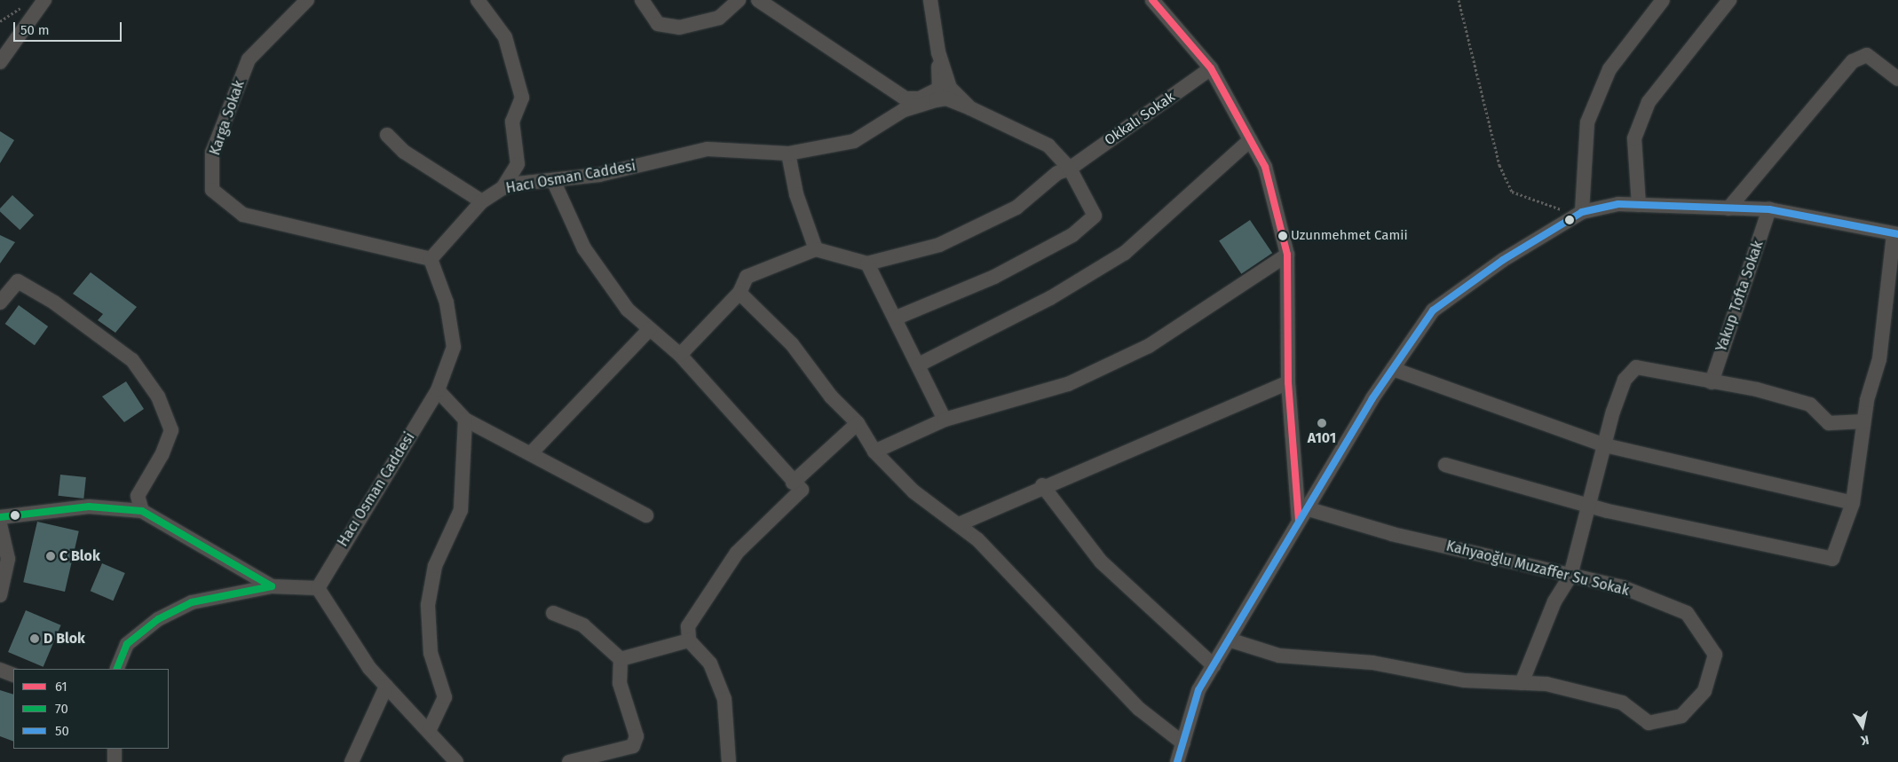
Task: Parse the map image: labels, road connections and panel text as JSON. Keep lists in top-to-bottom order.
{
  "streets": {
    "street": [
      "Karga Sokak",
      "Okkalı Sokak",
      "Hacı Osman Caddesi",
      "Yakup Tofta Sokak",
      "Kahyaoğlu Muzaffer Su Sokak"
    ]
  },
  "crossings": [
    ["Karga Sokak", "Hacı Osman Caddesi"]
  ],
  "places": [
    "Uzunmehmet Camii",
    "A101",
    "C Blok",
    "D Blok"
  ],
  "lines": ["transit line 61", "transit line 50", "transit line 70"],
  "legend": ["61", "70", "50"],
  "scale_bar": "50 m",
  "north": "bottom"
}
